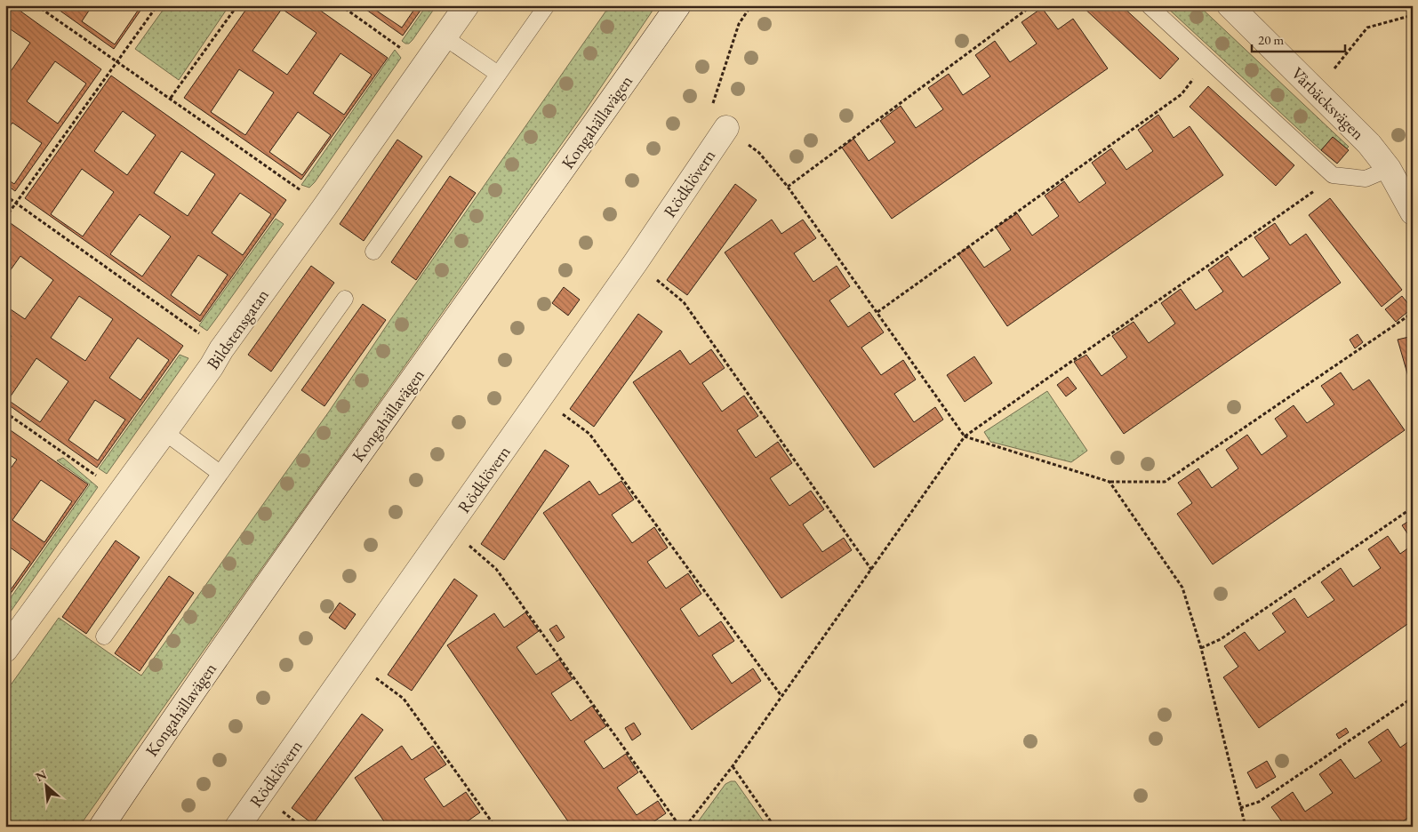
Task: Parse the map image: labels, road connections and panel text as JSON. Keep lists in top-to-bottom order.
{
  "streets": {
    "street": [
      "Vårbäcksvägen",
      "Kongahällavägen",
      "Rödklövern",
      "Bildstensgatan"
    ]
  },
  "scale_bar": "20 m",
  "north": "top left"
}
